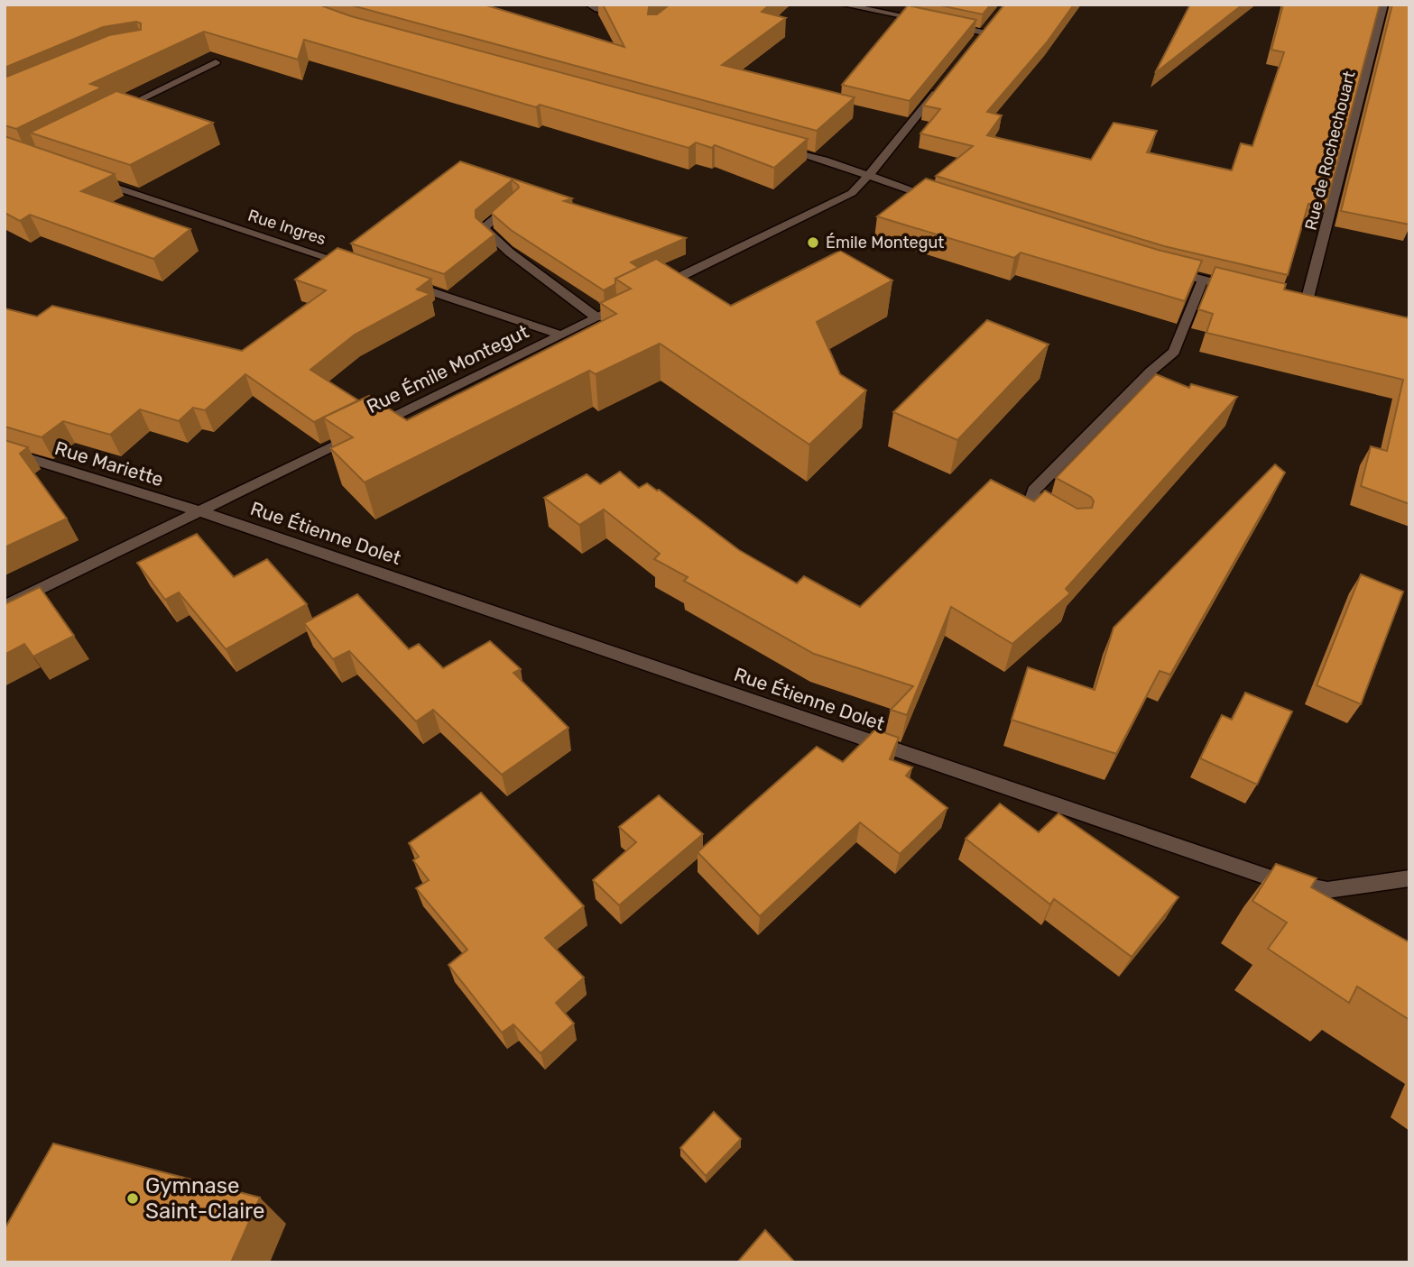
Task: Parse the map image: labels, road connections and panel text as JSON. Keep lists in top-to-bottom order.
{
  "streets": {
    "street": [
      "Rue de Rochechouart",
      "Rue Ingres",
      "Rue Émile Montegut",
      "Rue Mariette",
      "Rue Étienne Dolet"
    ]
  },
  "crossings": [
    ["Rue Émile Montegut", "Rue Mariette"],
    ["Rue Émile Montegut", "Rue Étienne Dolet"],
    ["Rue Mariette", "Rue Étienne Dolet"]
  ],
  "places": ["Émile Montegut", "Gymnase Saint-Claire"]
}
